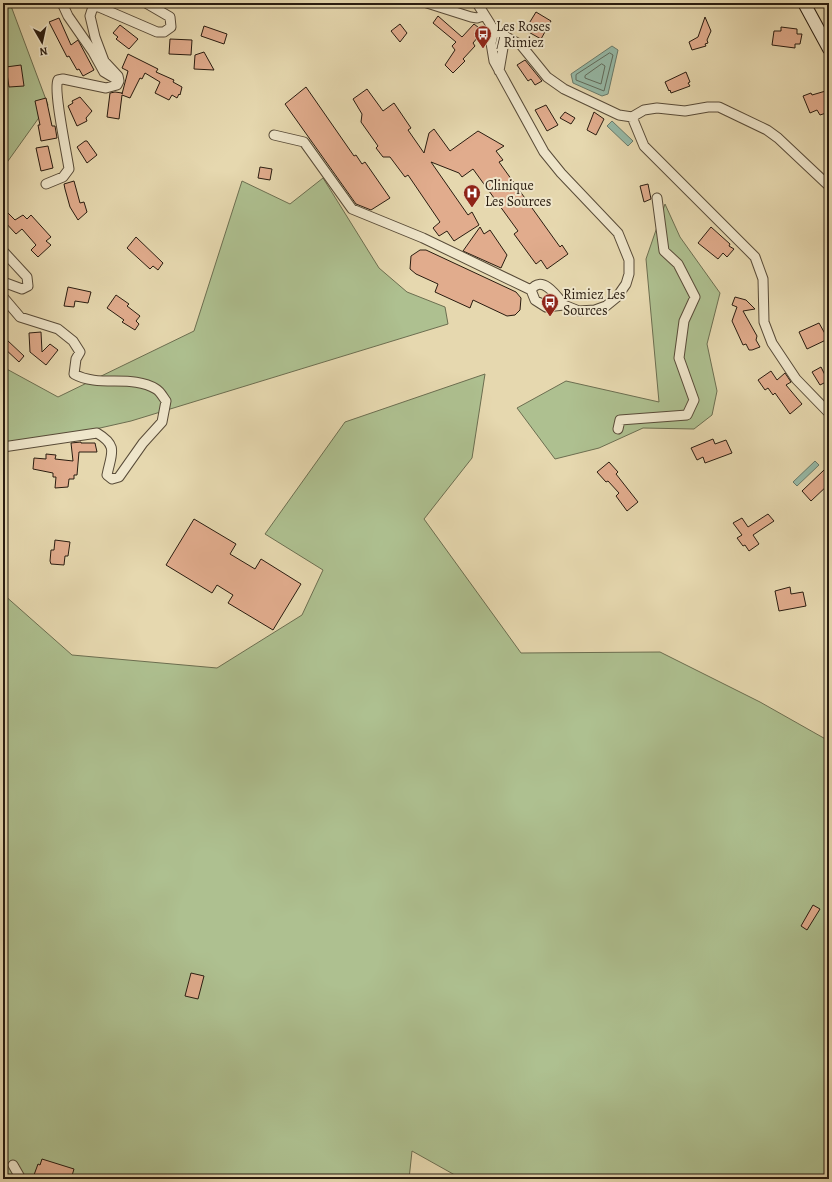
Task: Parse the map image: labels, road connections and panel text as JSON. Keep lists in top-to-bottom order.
{
  "places": {
    "bus stop": ["Les Roses / Rimiez", "Rimiez Les Sources"],
    "hospital": ["Clinique Les Sources"]
  },
  "north": "bottom"
}
